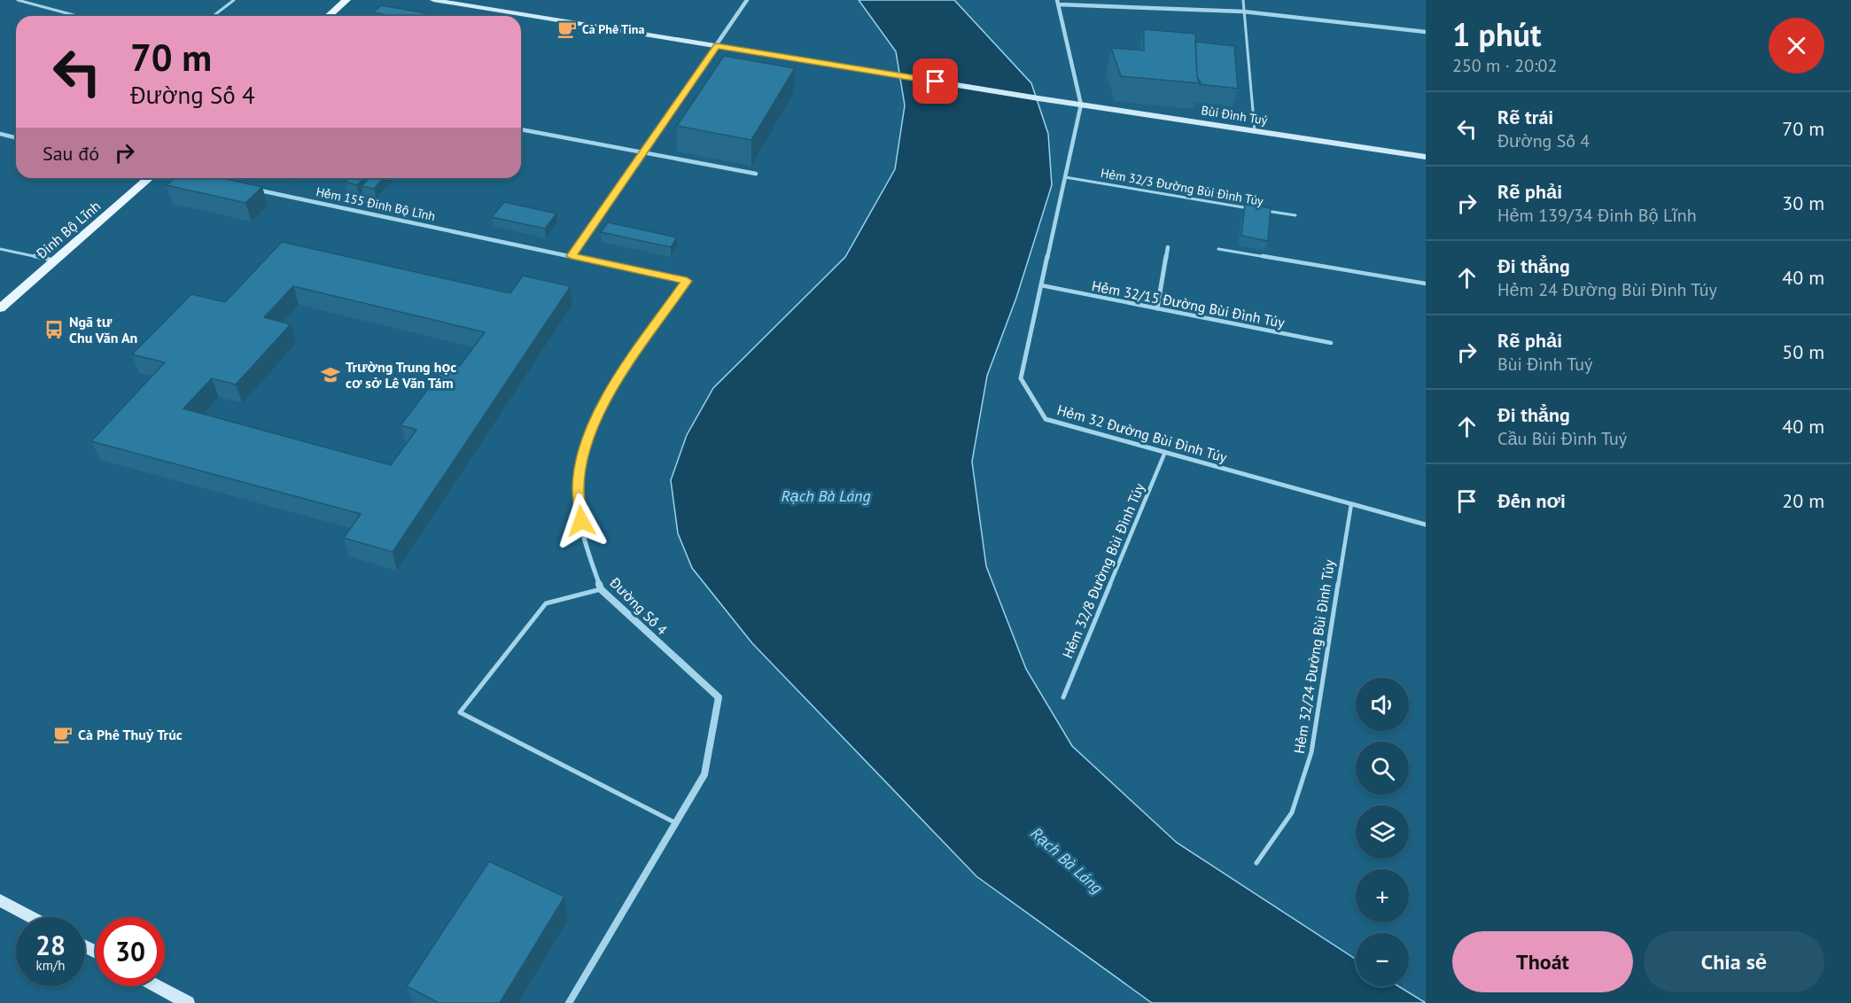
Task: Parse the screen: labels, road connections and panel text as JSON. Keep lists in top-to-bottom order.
{
  "streets": {
    "main road": ["Đinh Bộ Lĩnh"],
    "street": [
      "Bùi Đình Tuý",
      "Hẻm 155 Đinh Bộ Lĩnh",
      "Hẻm 32 Đường Bùi Đình Túy",
      "Đường Số 4"
    ],
    "lane": [
      "Hẻm 32/3 Đường Bùi Đình Túy",
      "Hẻm 32/15 Đường Bùi Đình Túy",
      "Hẻm 32/8 Đường Bùi Đình Túy",
      "Hẻm 32/24 Đường Bùi Đình Túy"
    ]
  },
  "crossings": [
    ["Bùi Đình Tuý", "Hẻm 32 Đường Bùi Đình Túy"],
    ["Hẻm 32/3 Đường Bùi Đình Túy", "Hẻm 32 Đường Bùi Đình Túy"],
    ["Hẻm 155 Đinh Bộ Lĩnh", "Đường Số 4"],
    ["Hẻm 32/15 Đường Bùi Đình Túy", "Hẻm 32 Đường Bùi Đình Túy"],
    ["Hẻm 32 Đường Bùi Đình Túy", "Hẻm 32/8 Đường Bùi Đình Túy"],
    ["Hẻm 32 Đường Bùi Đình Túy", "Hẻm 32/24 Đường Bùi Đình Túy"]
  ],
  "water": ["Rạch Bà Láng"],
  "places": {
    "cafe": ["Cà Phê Tina", "Cà Phê Thuỷ Trúc"],
    "bus stop": ["Ngã tư Chu Văn An"],
    "school or university": ["Trường Trung học cơ sở Lê Văn Tám"]
  },
  "page": {
    "heading": ["1 phút", "250 m · 20:02"],
    "turn": ["70 m", "Đường Số 4"],
    "list": [
      {
        "name": "Rẽ trái",
        "note": "Đường Số 4",
        "value": "70 m"
      },
      {
        "name": "Rẽ phải",
        "note": "Hẻm 139/34 Đinh Bộ Lĩnh",
        "value": "30 m"
      },
      {
        "name": "Đi thẳng",
        "note": "Hẻm 24 Đường Bùi Đình Túy",
        "value": "40 m"
      },
      {
        "name": "Rẽ phải",
        "note": "Bùi Đình Tuý",
        "value": "50 m"
      },
      {
        "name": "Đi thẳng",
        "note": "Cầu Bùi Đình Tuý",
        "value": "40 m"
      },
      {
        "name": "Đến nơi",
        "value": "20 m"
      }
    ],
    "then": "Sau đó",
    "map_buttons": ["+", "−"],
    "speed": "28 km/h",
    "limit": "30",
    "buttons": ["Thoát", "Chia sẻ"]
  }
}
